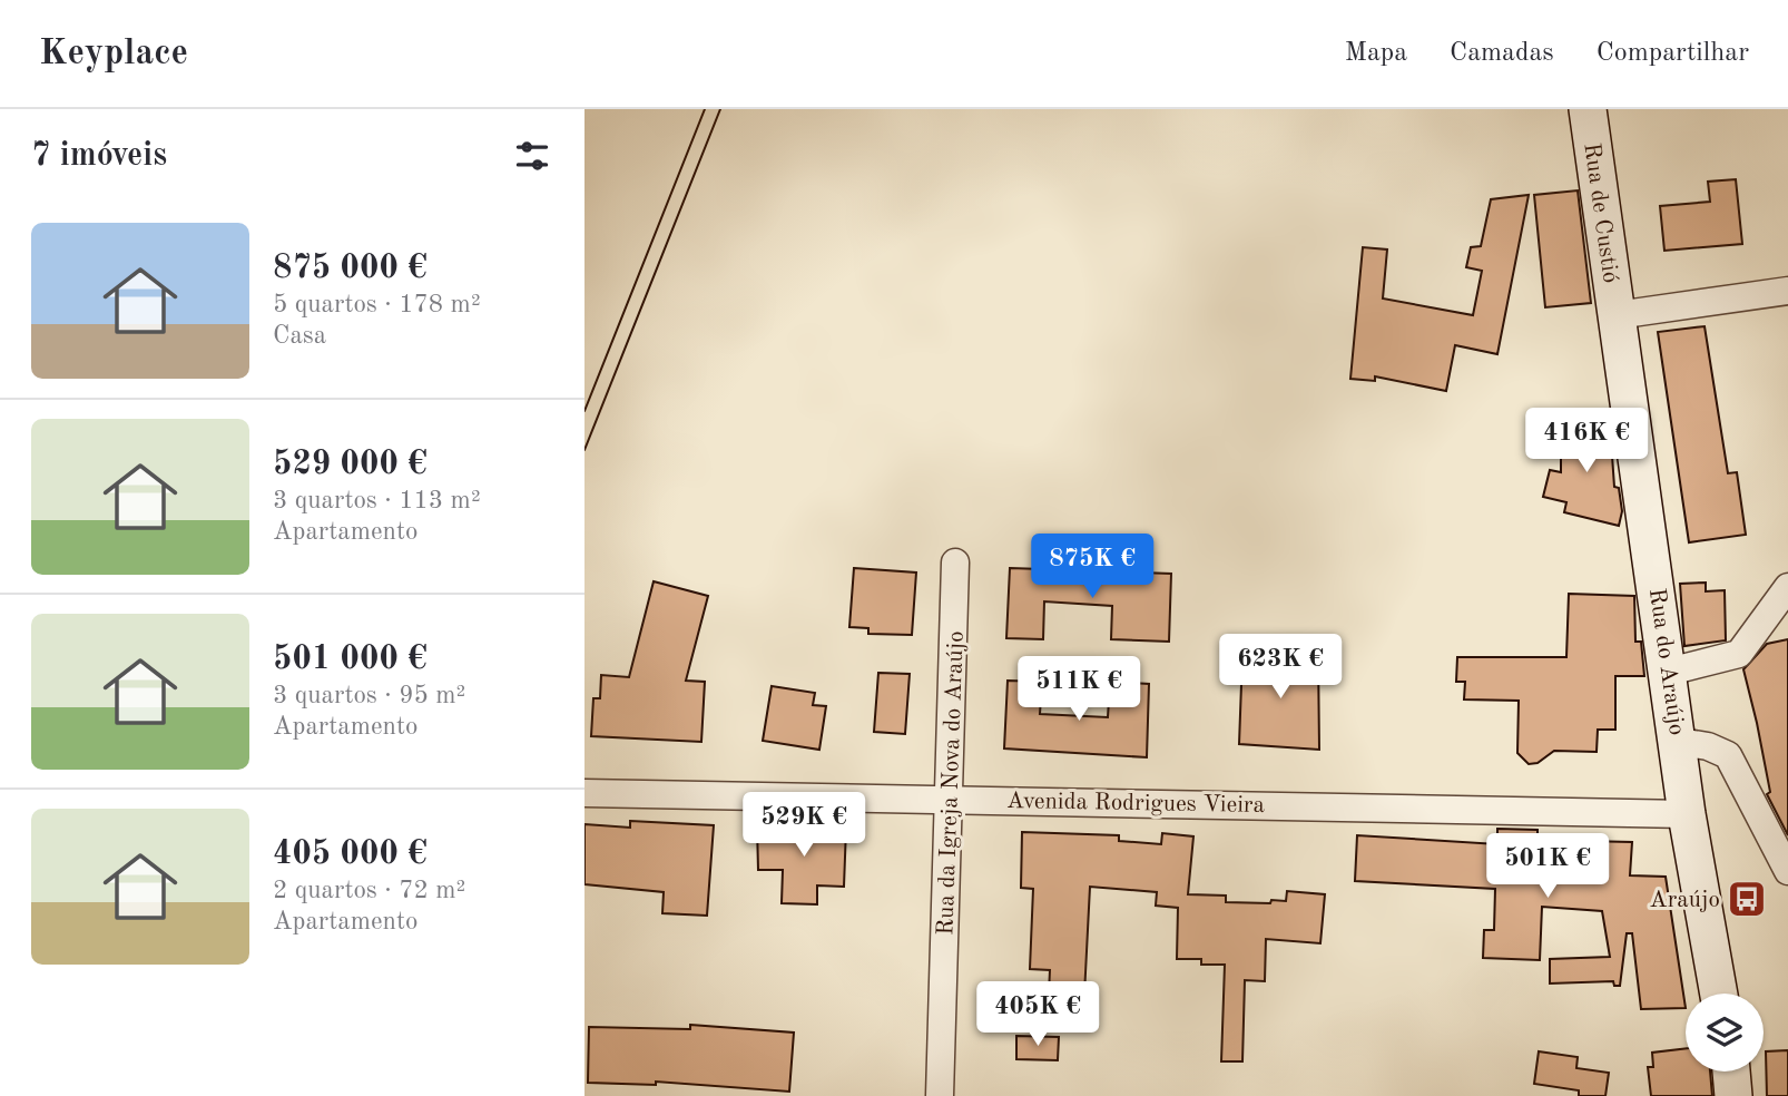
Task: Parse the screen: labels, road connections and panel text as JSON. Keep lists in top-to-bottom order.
{
  "streets": {
    "main road": ["Rua de Custió", "Rua do Araújo"],
    "street": ["Rua da Igreja Nova do Araújo", "Avenida Rodrigues Vieira"]
  },
  "crossings": [
    ["Rua de Custió", "Rua do Araújo"],
    ["Rua do Araújo", "Avenida Rodrigues Vieira"],
    ["Rua da Igreja Nova do Araújo", "Avenida Rodrigues Vieira"]
  ],
  "places": {
    "bus stop": ["Araújo"]
  },
  "page": {
    "header": "Keyplace",
    "nav": ["Mapa", "Camadas", "Compartilhar"],
    "heading": "7 imóveis",
    "list": [
      {
        "name": "875 000 €",
        "note": "5 quartos · 178 m² · Casa"
      },
      {
        "name": "529 000 €",
        "note": "3 quartos · 113 m² · Apartamento"
      },
      {
        "name": "501 000 €",
        "note": "3 quartos · 95 m² · Apartamento"
      },
      {
        "name": "405 000 €",
        "note": "2 quartos · 72 m² · Apartamento"
      }
    ],
    "price": [
      "416K €",
      "875K €",
      "623K €",
      "511K €",
      "529K €",
      "501K €",
      "405K €"
    ]
  }
}
